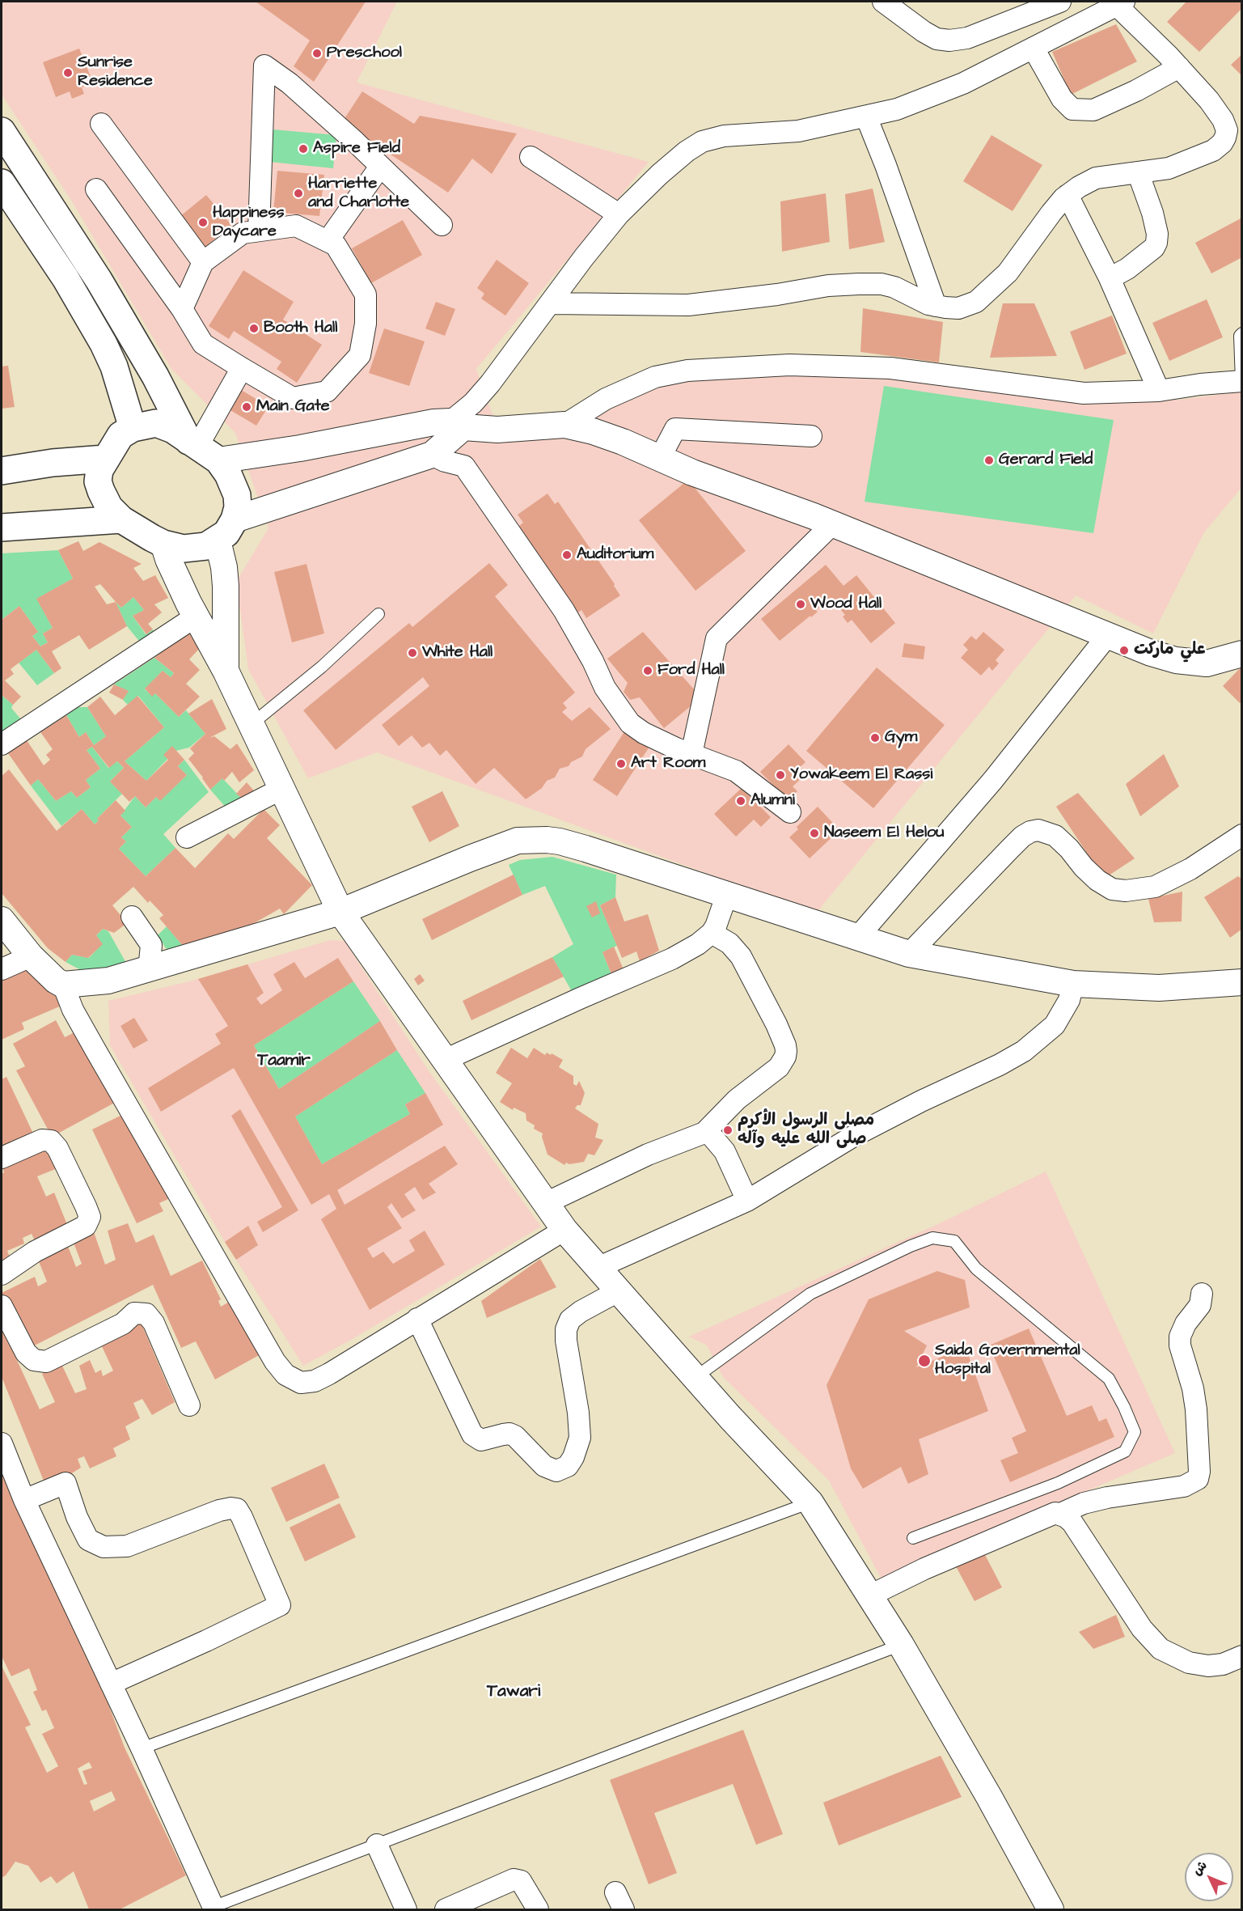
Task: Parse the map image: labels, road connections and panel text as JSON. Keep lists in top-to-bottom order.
{
  "districts": ["Taamir", "Tawari"],
  "places": [
    "Preschool",
    "Sunrise Residence",
    "Aspire Field",
    "Harriette and Charlotte",
    "Happiness Daycare",
    "Booth Hall",
    "Main Gate",
    "Gerard Field",
    "Auditorium",
    "Wood Hall",
    "علي ماركت",
    "White Hall",
    "Ford Hall",
    "Gym",
    "Art Room",
    "Yowakeem El Rassi",
    "Alumni",
    "Naseem El Helou",
    "مصلى الرسول الأكرم صلى الله عليه وآله",
    "Saida Governmental Hospital"
  ],
  "north": "top left"
}
